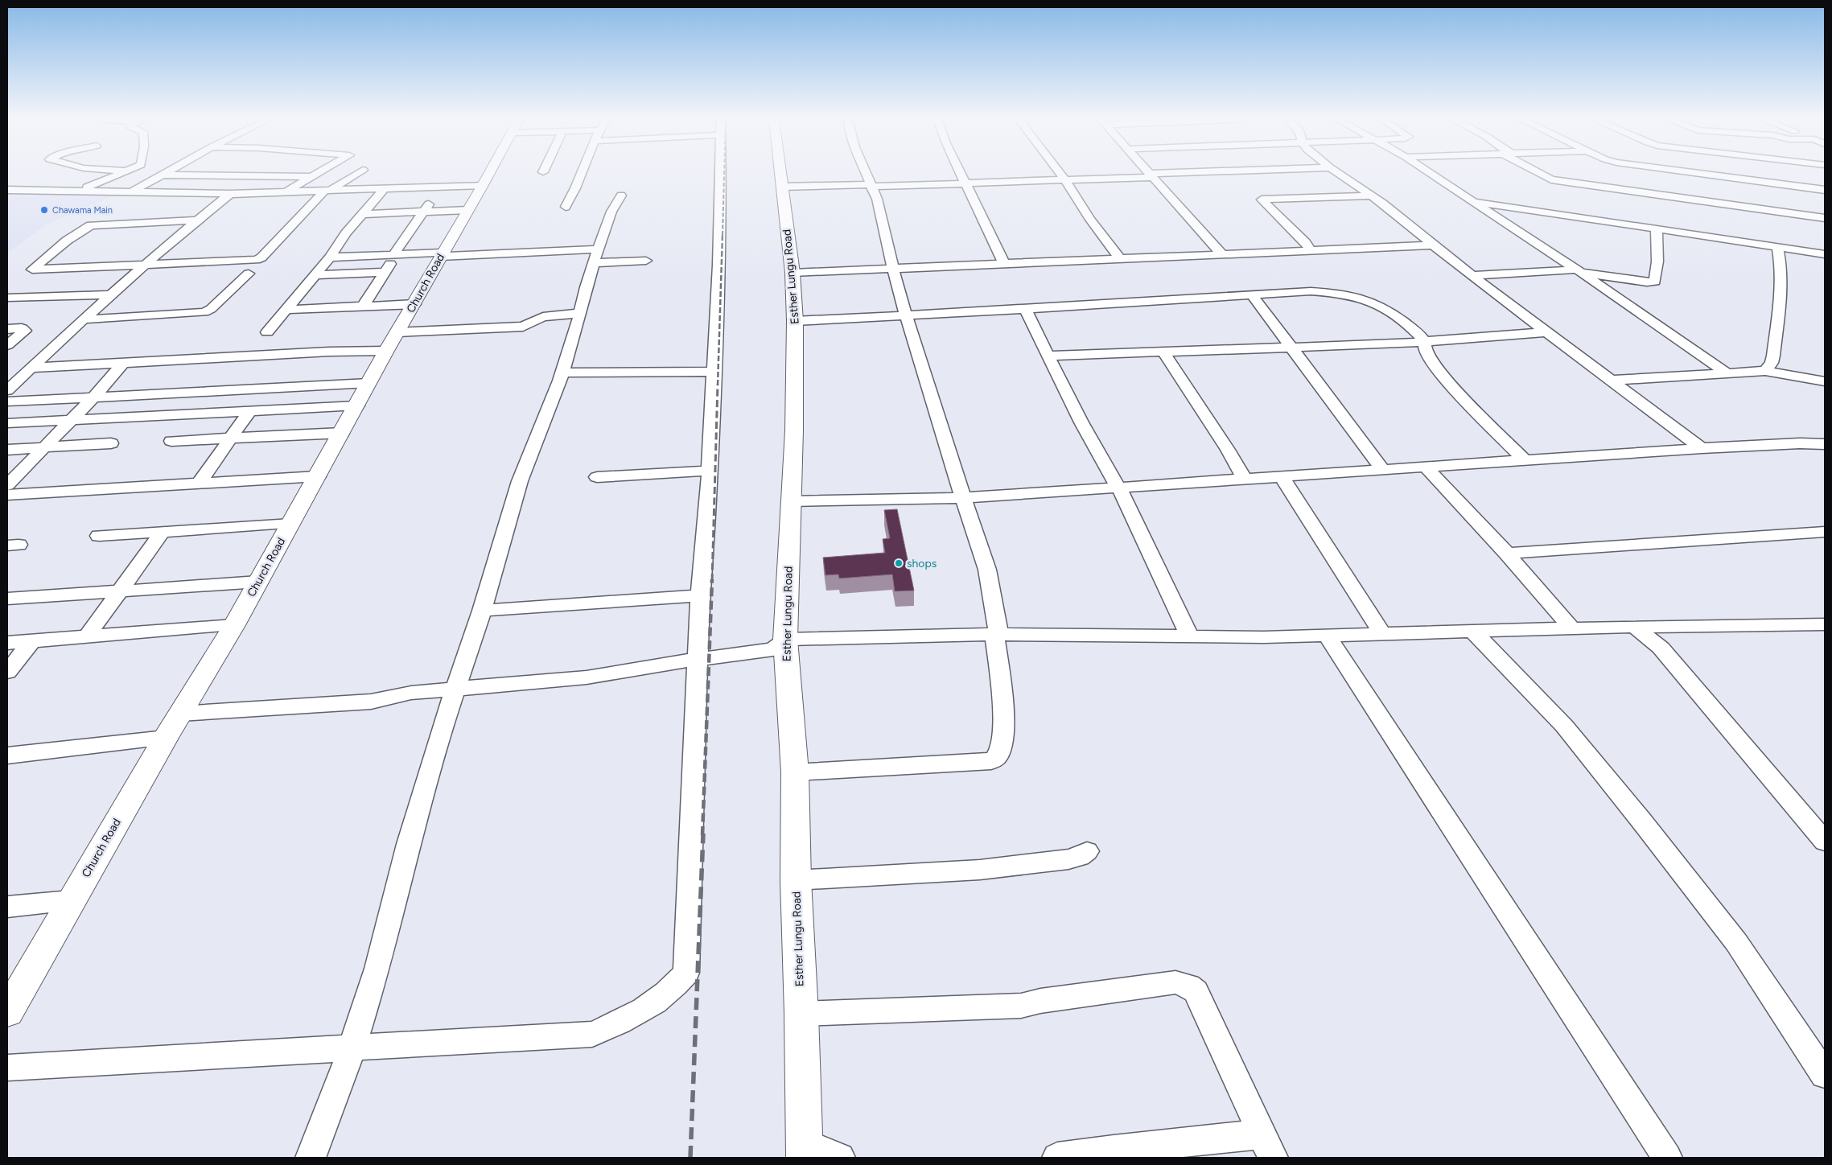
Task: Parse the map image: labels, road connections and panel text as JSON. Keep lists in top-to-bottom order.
{
  "streets": {
    "street": ["Esther Lungu Road", "Church Road"]
  },
  "places": ["Chawama Main", "shops"]
}
